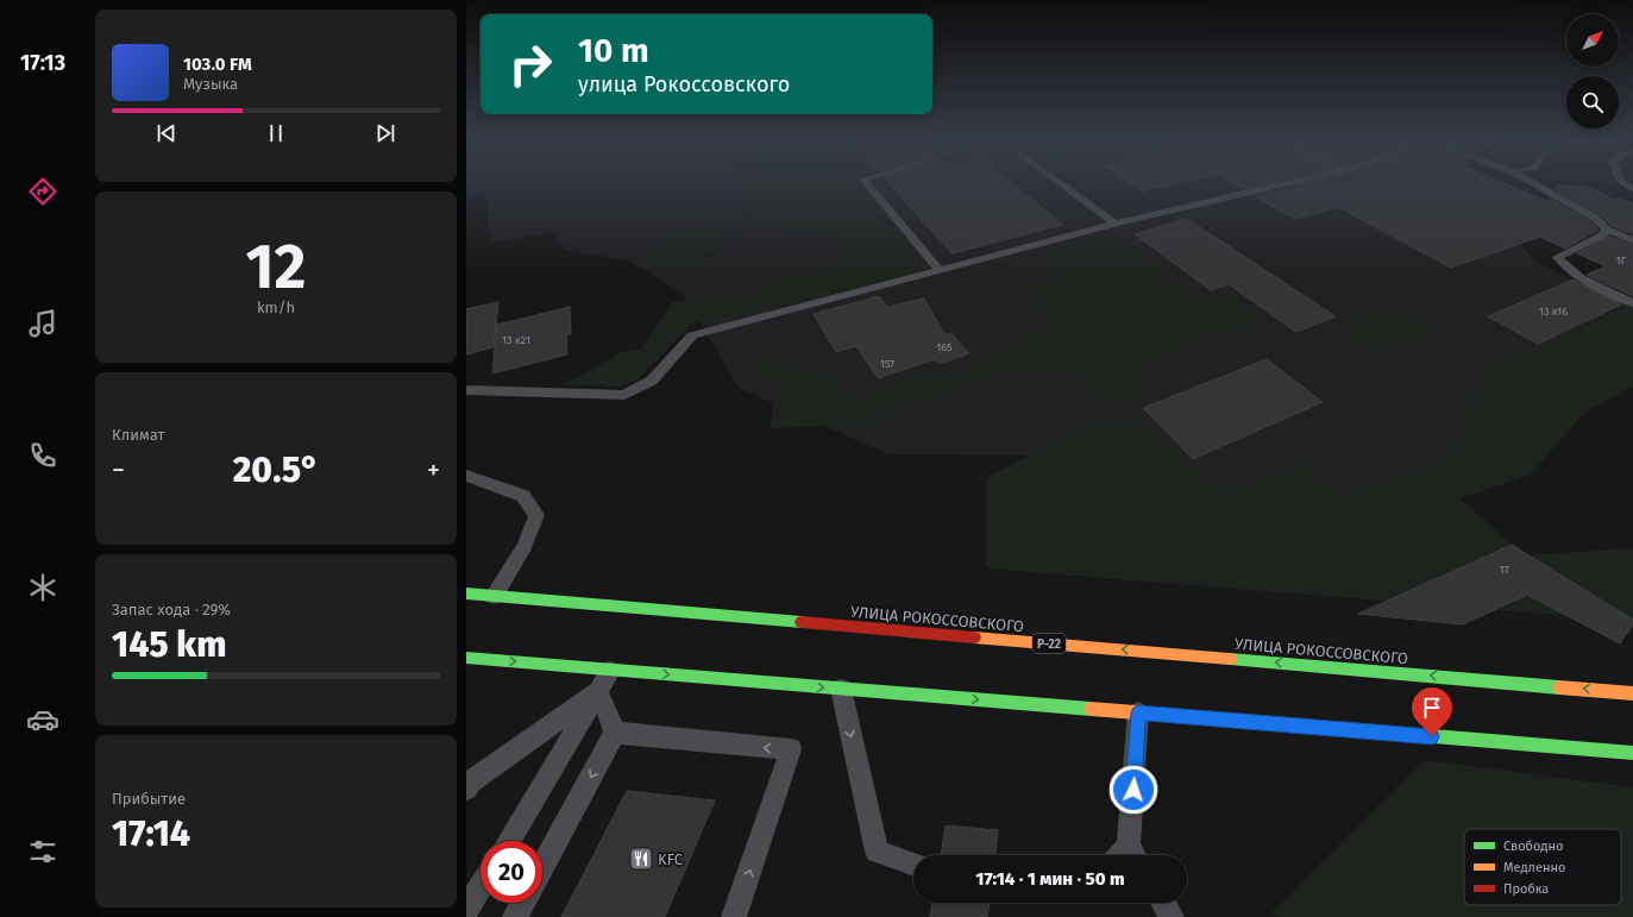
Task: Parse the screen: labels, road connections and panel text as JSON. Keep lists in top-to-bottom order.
{
  "streets": {
    "highway": ["УЛИЦА РОКОССОВСКОГО", "Р-22"]
  },
  "places": {
    "restaurant": ["KFC"]
  },
  "house_numbers": [
    "1Г",
    "13 к16",
    "13 к21",
    "165",
    "157",
    "1Т"
  ],
  "legend": ["Свободно", "Медленно", "Пробка"],
  "north": "top right",
  "page": {
    "tabs": "17:13",
    "turn": ["10 m", "улица Рокоссовского"],
    "song": ["103.0 FM", "Музыка"],
    "tile": [
      ["12", "km/h"],
      "Климат",
      ["Запас хода · 29%", "145 km"],
      ["Прибытие", "17:14"]
    ],
    "heat": ["−", "20.5°", "+"],
    "limit": "20",
    "trip": "17:14 · 1 мин · 50 m"
  }
}
